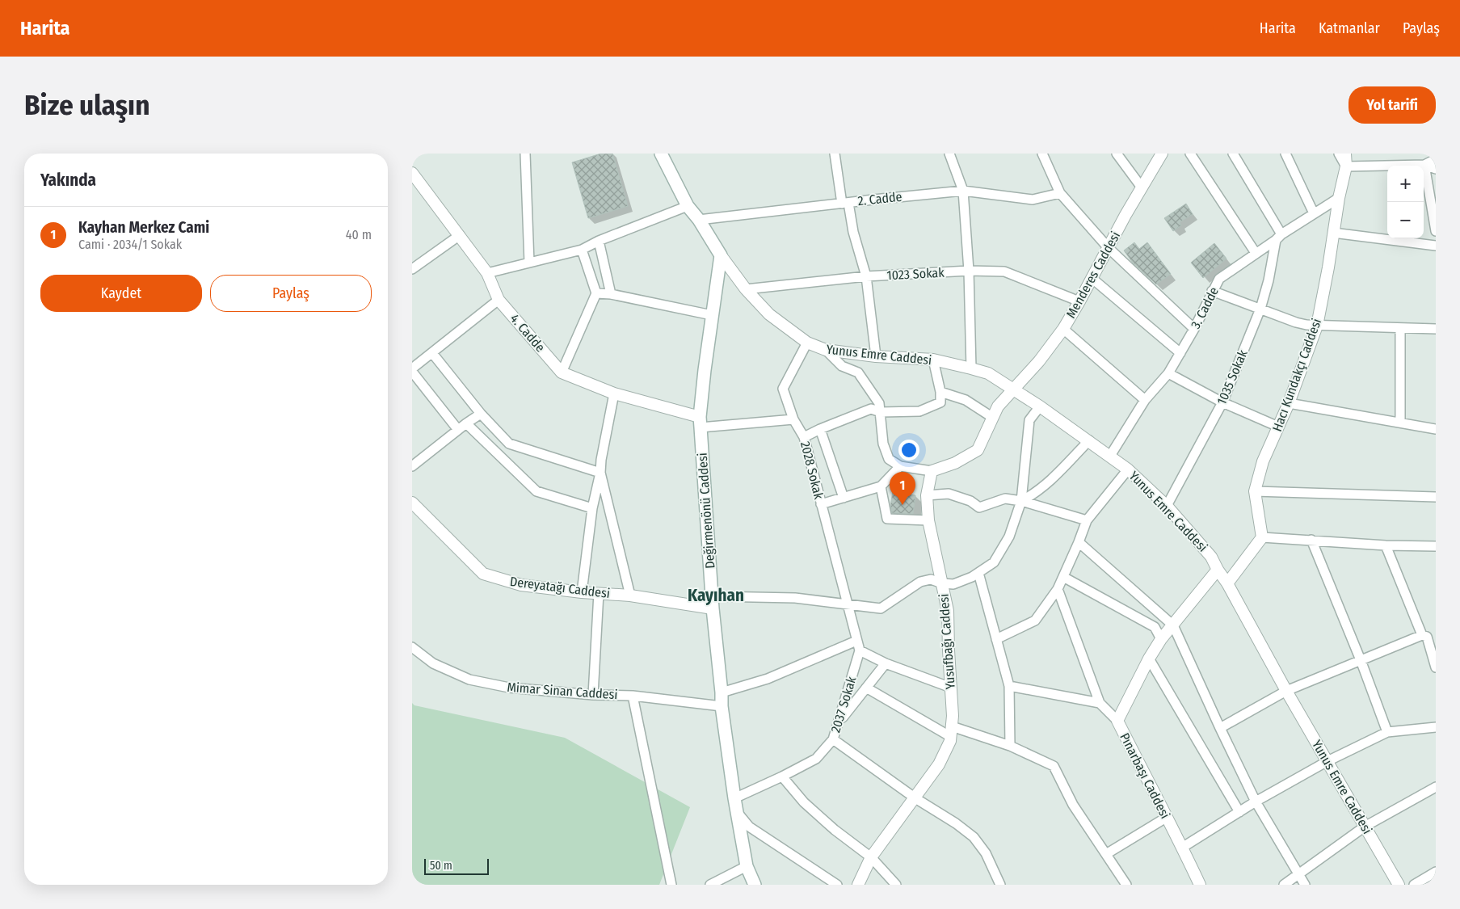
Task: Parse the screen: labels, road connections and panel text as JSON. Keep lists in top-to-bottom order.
{
  "streets": {
    "main road": ["Değirmenönü Caddesi"],
    "street": [
      "2. Cadde",
      "1023 Sokak",
      "Menderes Caddesi",
      "3. Cadde",
      "4. Cadde",
      "Yunus Emre Caddesi",
      "Hacı Kundakçı Caddesi",
      "1035 Sokak",
      "2028 Sokak",
      "Dereyatağı Caddesi",
      "Yusufbağı Caddesi",
      "Mimar Sinan Caddesi",
      "2037 Sokak",
      "Pınarbaşı Caddesi"
    ]
  },
  "crossings": [
    ["1023 Sokak", "Menderes Caddesi"],
    ["1023 Sokak", "Yunus Emre Caddesi"],
    ["Menderes Caddesi", "Yunus Emre Caddesi"],
    ["3. Cadde", "Yunus Emre Caddesi"],
    ["3. Cadde", "Hacı Kundakçı Caddesi"],
    ["3. Cadde", "1035 Sokak"],
    ["4. Cadde", "Değirmenönü Caddesi"],
    ["Yunus Emre Caddesi", "1035 Sokak"],
    ["Yunus Emre Caddesi", "2028 Sokak"],
    ["Yunus Emre Caddesi", "Değirmenönü Caddesi"],
    ["Yunus Emre Caddesi", "Pınarbaşı Caddesi"],
    ["Değirmenönü Caddesi", "Dereyatağı Caddesi"],
    ["Değirmenönü Caddesi", "Mimar Sinan Caddesi"],
    ["Değirmenönü Caddesi", "2037 Sokak"]
  ],
  "districts": ["Kayıhan"],
  "scale_bar": "50 m",
  "page": {
    "header": "Harita",
    "nav": ["Harita", "Katmanlar", "Paylaş"],
    "buttons": [
      "Yol tarifi",
      ["Kaydet", "Paylaş"]
    ],
    "title": "Bize ulaşın",
    "heading": "Yakında",
    "map_buttons": ["+", "−"],
    "list": [
      {
        "mark": "1",
        "name": "Kayhan Merkez Cami",
        "note": "Cami · 2034/1 Sokak",
        "value": "40 m"
      }
    ],
    "pins": "1",
    "scale": "50 m"
  }
}
